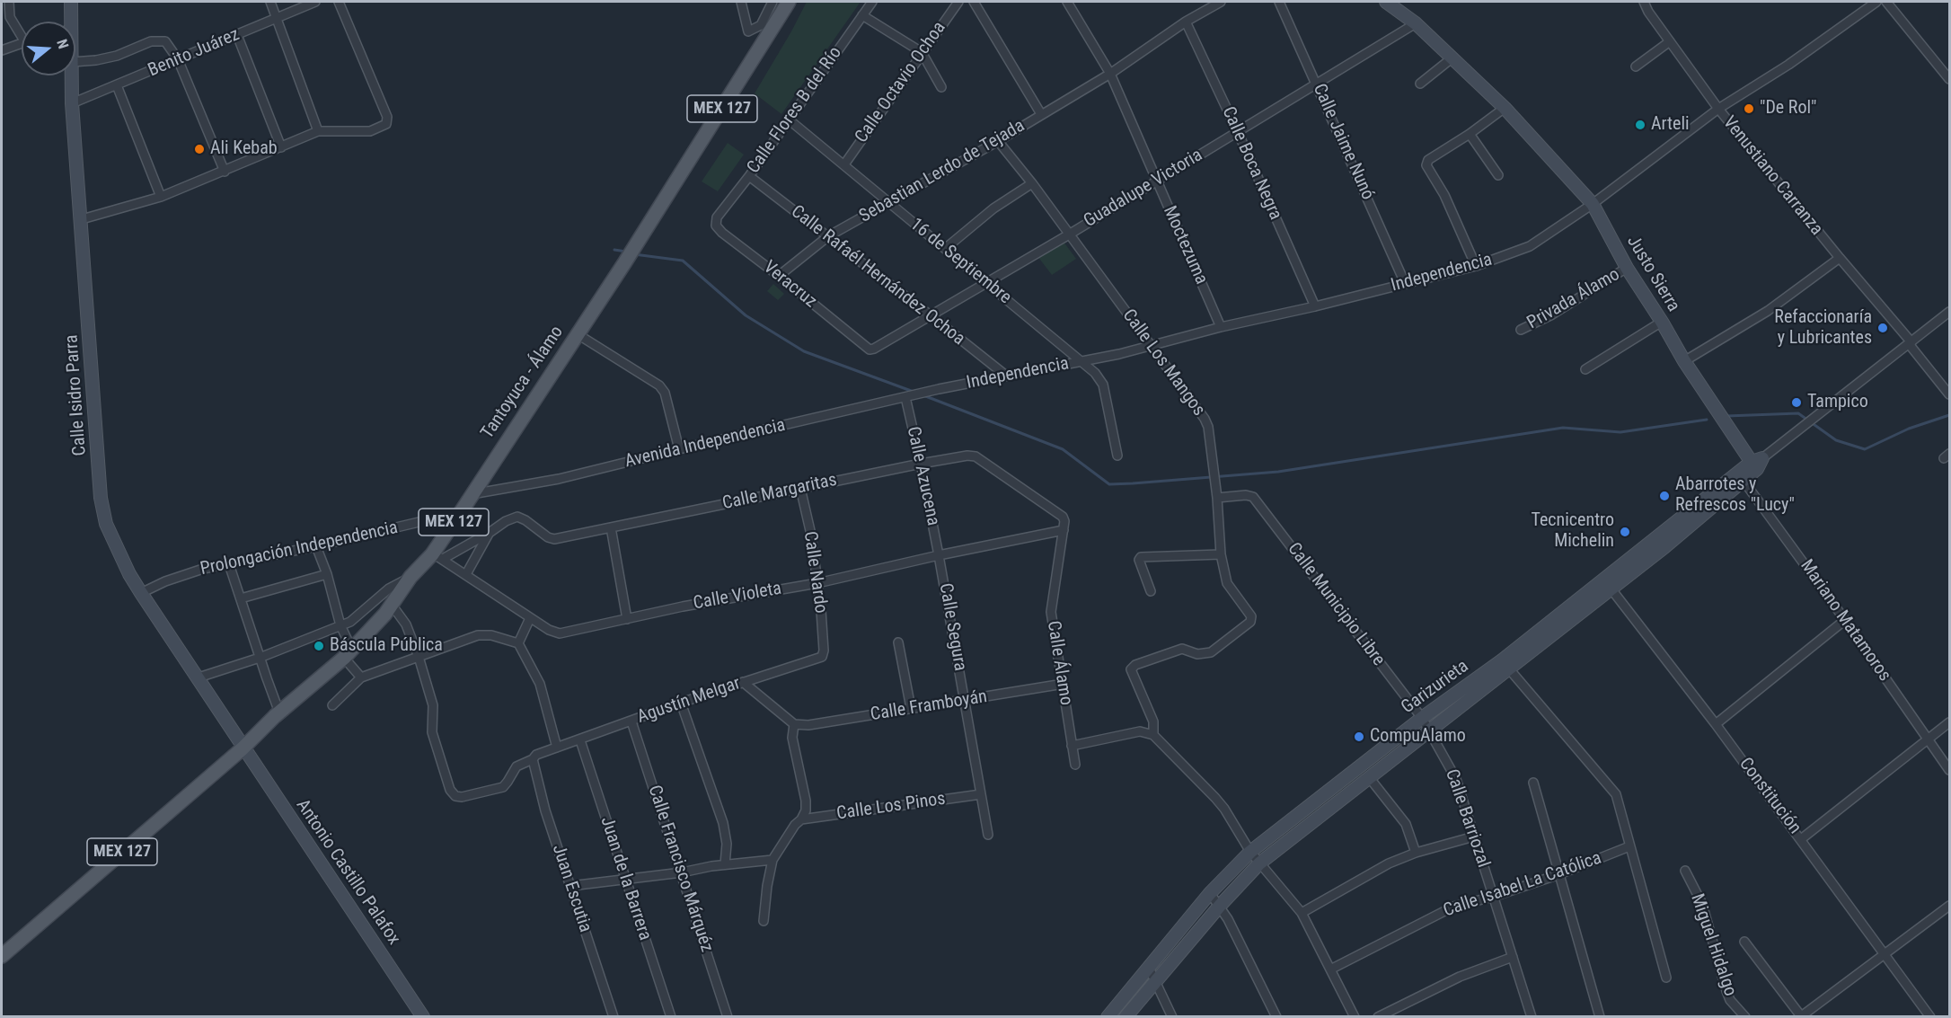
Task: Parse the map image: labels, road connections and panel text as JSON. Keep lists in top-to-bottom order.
{
  "streets": {
    "main road": [
      "MEX 127",
      "Justo Sierra",
      "Tantoyuca - Álamo",
      "Calle Isidro Parra",
      "Garizurieta",
      "Antonio Castillo Palafox"
    ],
    "street": [
      "Benito Juárez",
      "Calle Octavio Ochoa",
      "Calle Flores B del Río",
      "Calle Jaime Nunó",
      "Calle Boca Negra",
      "Sebastian Lerdo de Tejada",
      "Venustiano Carranza",
      "Guadalupe Victoria",
      "Moctezuma",
      "16 de Septiembre",
      "Independencia",
      "Calle Rafaél Hernández Ochoa",
      "Veracruz",
      "Privada Álamo",
      "Calle Los Mangos",
      "Avenida Independencia",
      "Calle Azucena",
      "Calle Margaritas",
      "Prolongación Independencia",
      "Calle Nardo",
      "Calle Violeta",
      "Calle Municipio Libre",
      "Mariano Matamoros",
      "Calle Segura",
      "Calle Álamo",
      "Agustín Melgar",
      "Calle Framboyán",
      "Constitución",
      "Calle Los Pinos",
      "Calle Barriozal",
      "Calle Francisco Márquéz",
      "Juan de la Barrera",
      "Calle Isabel La Católica",
      "Juan Escutia",
      "Miguel Hidalgo"
    ]
  },
  "crossings": [
    ["Benito Juárez", "Calle Isidro Parra"],
    ["Calle Octavio Ochoa", "16 de Septiembre"],
    ["MEX 127", "Tantoyuca - Álamo"],
    ["MEX 127", "Calle Isidro Parra"],
    ["MEX 127", "Antonio Castillo Palafox"],
    ["Calle Flores B del Río", "16 de Septiembre"],
    ["Calle Flores B del Río", "Calle Rafaél Hernández Ochoa"],
    ["Calle Flores B del Río", "Veracruz"],
    ["Calle Jaime Nunó", "Guadalupe Victoria"],
    ["Calle Jaime Nunó", "Independencia"],
    ["Calle Boca Negra", "Sebastian Lerdo de Tejada"],
    ["Calle Boca Negra", "Guadalupe Victoria"],
    ["Calle Boca Negra", "Independencia"],
    ["Sebastian Lerdo de Tejada", "Moctezuma"],
    ["Sebastian Lerdo de Tejada", "16 de Septiembre"],
    ["Sebastian Lerdo de Tejada", "Calle Rafaél Hernández Ochoa"],
    ["Sebastian Lerdo de Tejada", "Veracruz"],
    ["Sebastian Lerdo de Tejada", "Calle Los Mangos"],
    ["Venustiano Carranza", "Independencia"],
    ["Venustiano Carranza", "Garizurieta"],
    ["Guadalupe Victoria", "Moctezuma"],
    ["Guadalupe Victoria", "16 de Septiembre"],
    ["Guadalupe Victoria", "Justo Sierra"],
    ["Guadalupe Victoria", "Calle Rafaél Hernández Ochoa"],
    ["Guadalupe Victoria", "Veracruz"],
    ["Guadalupe Victoria", "Calle Los Mangos"],
    ["Moctezuma", "Independencia"],
    ["16 de Septiembre", "Independencia"],
    ["Independencia", "Justo Sierra"],
    ["Independencia", "Calle Rafaél Hernández Ochoa"],
    ["Independencia", "Calle Los Mangos"],
    ["Independencia", "Avenida Independencia"],
    ["Justo Sierra", "Privada Álamo"],
    ["Justo Sierra", "Garizurieta"],
    ["Calle Los Mangos", "Calle Municipio Libre"],
    ["Tantoyuca - Álamo", "Calle Isidro Parra"],
    ["Tantoyuca - Álamo", "Avenida Independencia"],
    ["Tantoyuca - Álamo", "Calle Margaritas"],
    ["Tantoyuca - Álamo", "Prolongación Independencia"],
    ["Tantoyuca - Álamo", "Calle Violeta"],
    ["Tantoyuca - Álamo", "Antonio Castillo Palafox"],
    ["Calle Isidro Parra", "Prolongación Independencia"],
    ["Calle Isidro Parra", "Antonio Castillo Palafox"],
    ["Avenida Independencia", "Calle Azucena"],
    ["Calle Azucena", "Calle Margaritas"],
    ["Calle Azucena", "Calle Violeta"],
    ["Calle Azucena", "Calle Segura"],
    ["Calle Margaritas", "Calle Nardo"],
    ["Calle Margaritas", "Calle Violeta"],
    ["Calle Margaritas", "Calle Álamo"],
    ["Calle Nardo", "Calle Violeta"],
    ["Calle Nardo", "Agustín Melgar"],
    ["Calle Violeta", "Calle Segura"],
    ["Calle Violeta", "Calle Álamo"],
    ["Calle Municipio Libre", "Garizurieta"],
    ["Calle Municipio Libre", "Calle Barriozal"],
    ["Mariano Matamoros", "Garizurieta"],
    ["Calle Segura", "Calle Framboyán"],
    ["Calle Segura", "Calle Los Pinos"],
    ["Calle Álamo", "Calle Framboyán"],
    ["Garizurieta", "Constitución"],
    ["Garizurieta", "Calle Barriozal"],
    ["Agustín Melgar", "Calle Francisco Márquéz"],
    ["Agustín Melgar", "Juan de la Barrera"],
    ["Agustín Melgar", "Juan Escutia"],
    ["Calle Barriozal", "Calle Isabel La Católica"]
  ],
  "places": [
    "\"De Rol\"",
    "Arteli",
    "Ali Kebab",
    "Refaccionaría y Lubricantes",
    "Tampico",
    "Abarrotes y Refrescos \"Lucy\"",
    "Tecnicentro Michelin",
    "Báscula Pública",
    "CompuAlamo"
  ],
  "north": "right"
}
